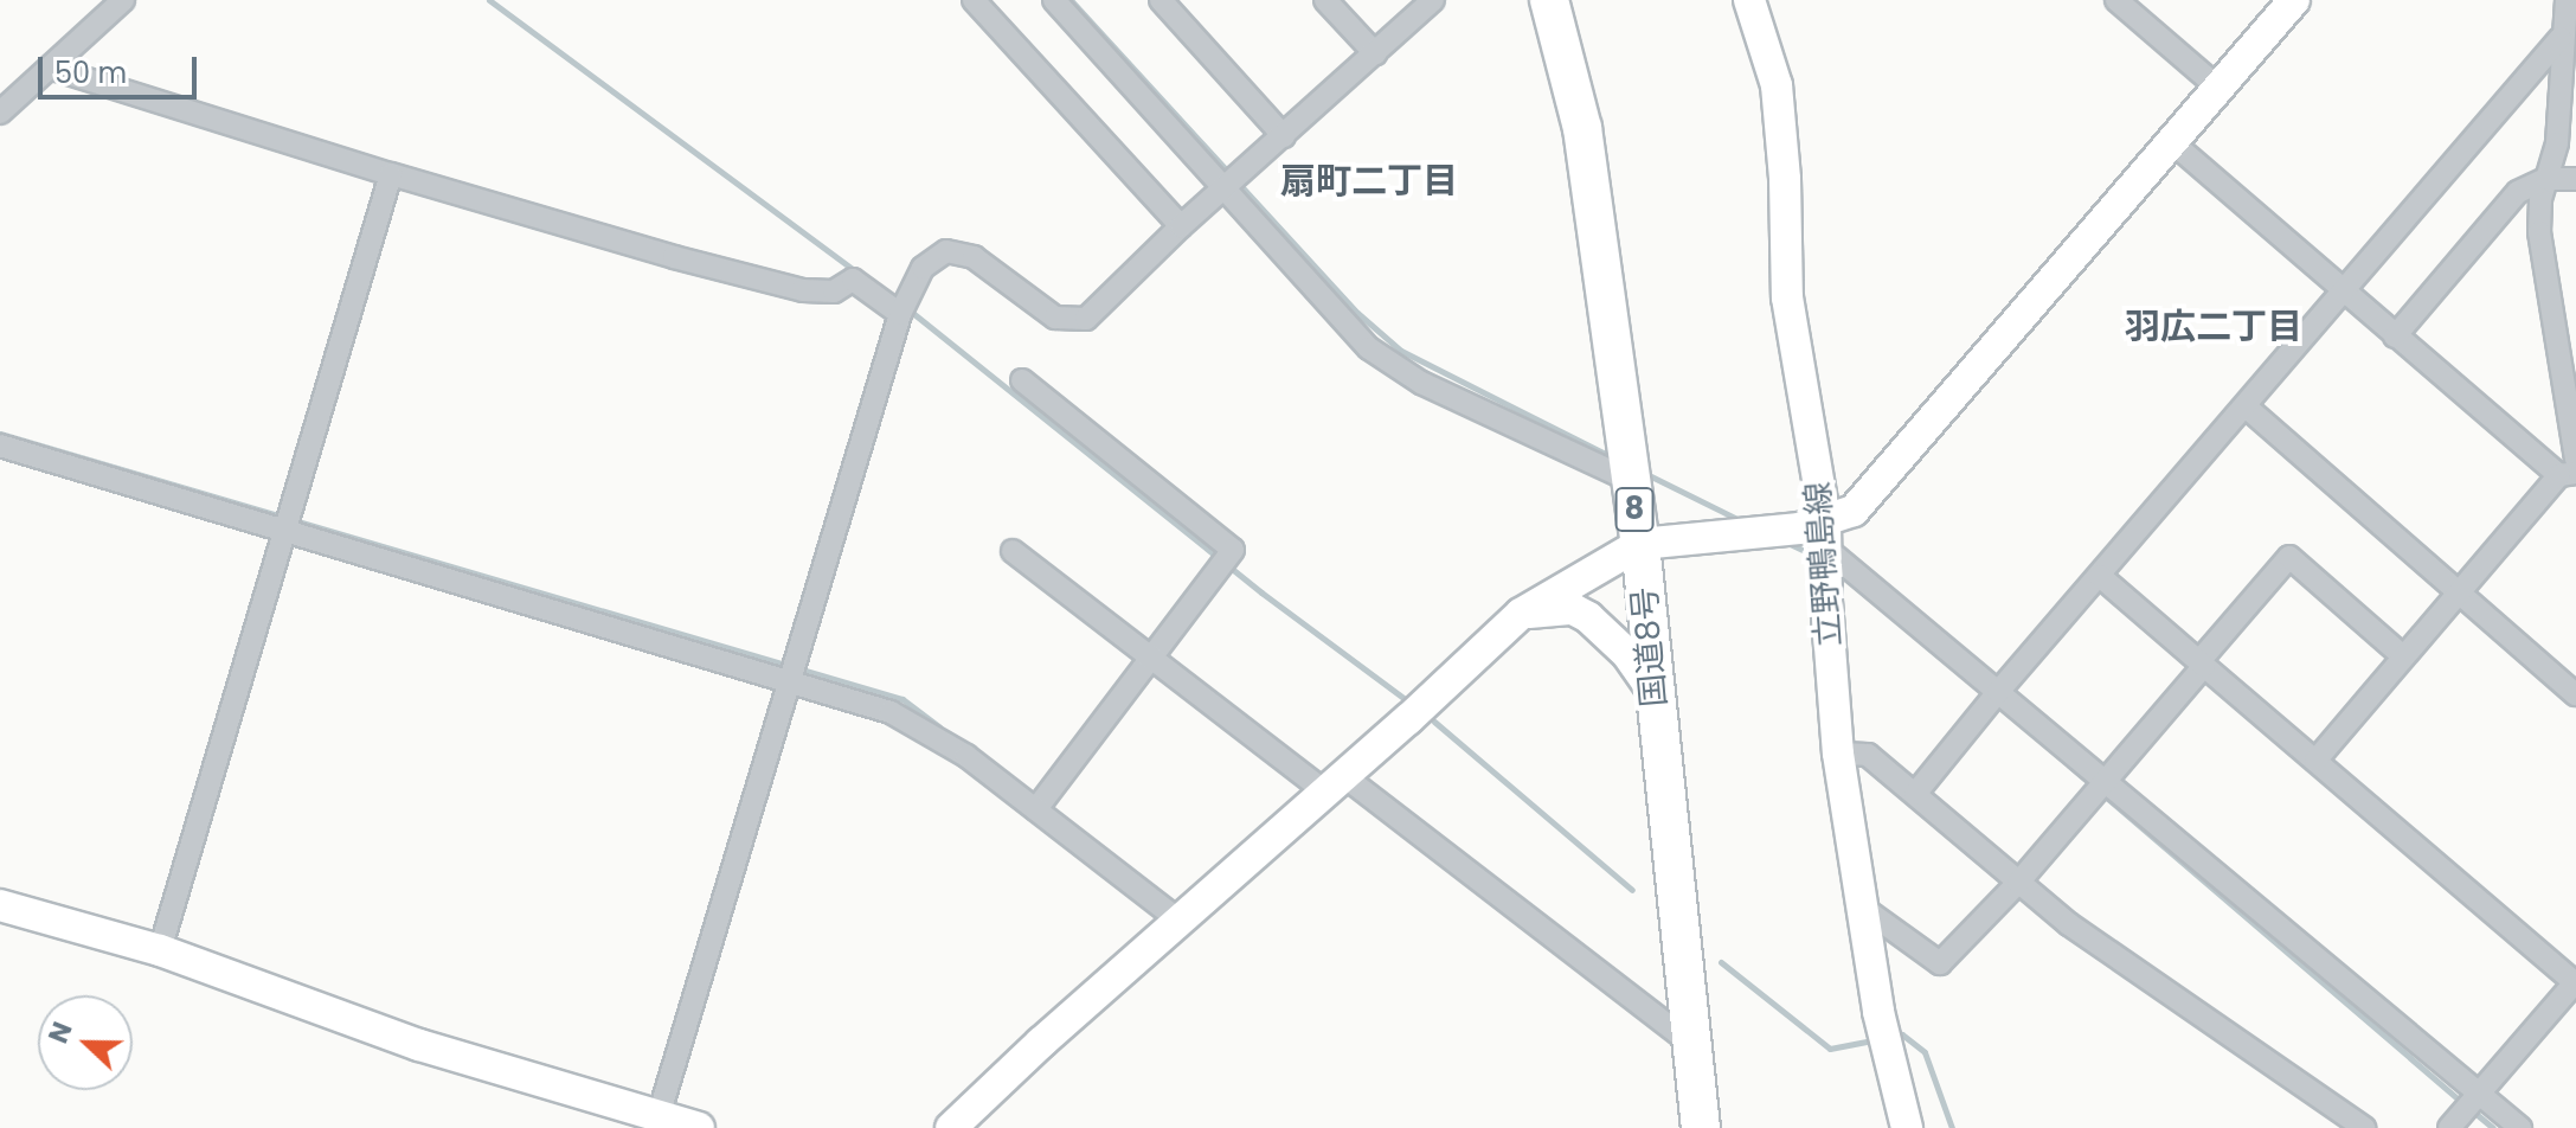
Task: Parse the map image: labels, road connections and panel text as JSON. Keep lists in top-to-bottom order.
{
  "streets": {
    "highway": ["8", "国道8号"],
    "street": ["立野鴨島線"]
  },
  "districts": ["扇町二丁目", "羽広二丁目"],
  "scale_bar": "50 m",
  "north": "left"
}
